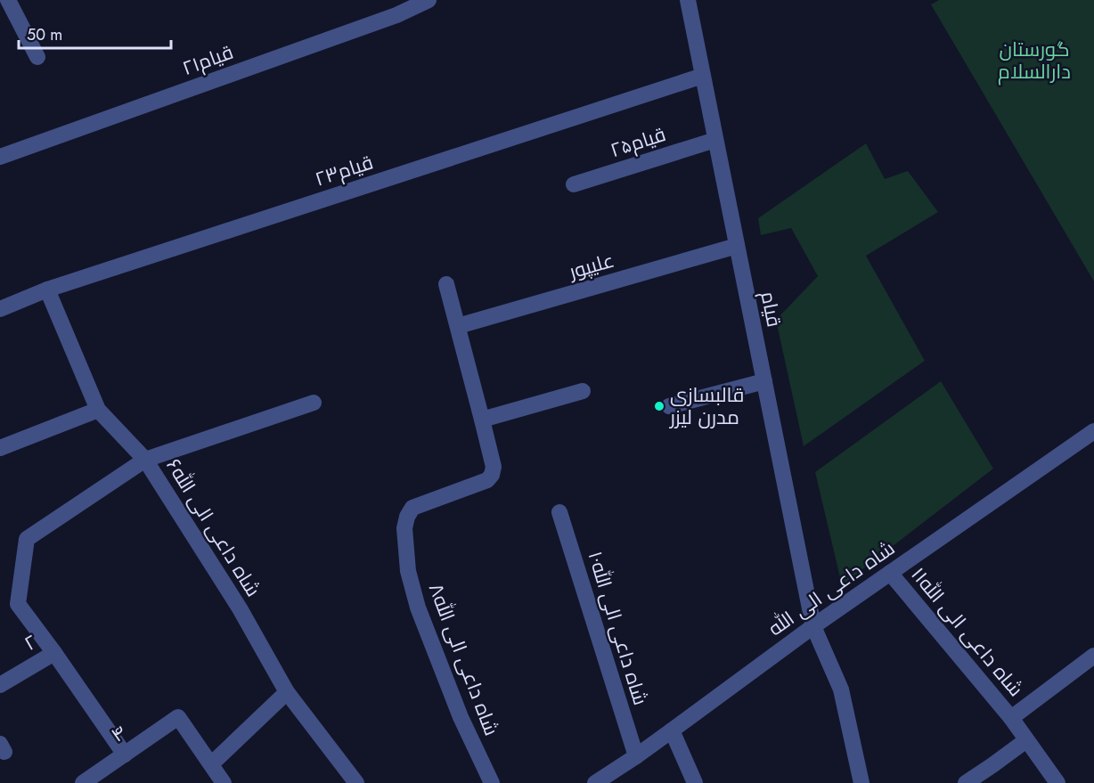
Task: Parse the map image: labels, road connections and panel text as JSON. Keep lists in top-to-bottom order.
{
  "streets": {
    "street": [
      "قیام۲۱",
      "قیام۲۵",
      "قیام۲۳",
      "علیپور",
      "قیام",
      "شاه داعی الی الله۶",
      "شاه داعی الی الله",
      "شاه داعی الی الله۱۰",
      "شاه داعی الی الله۱۱",
      "۲",
      "شاه داعی الی الله۸",
      "۴"
    ]
  },
  "crossings": [
    ["قیام۲۵", "قیام"],
    ["قیام۲۳", "قیام"],
    ["قیام۲۳", "شاه داعی الی الله۶"],
    ["علیپور", "قیام"],
    ["قیام", "شاه داعی الی الله"],
    ["شاه داعی الی الله", "شاه داعی الی الله۱۰"],
    ["شاه داعی الی الله", "شاه داعی الی الله۱۱"]
  ],
  "parks": ["گورستان دارالسلام"],
  "places": ["قالبسازی مدرن لیزر"],
  "scale_bar": "50 m"
}
